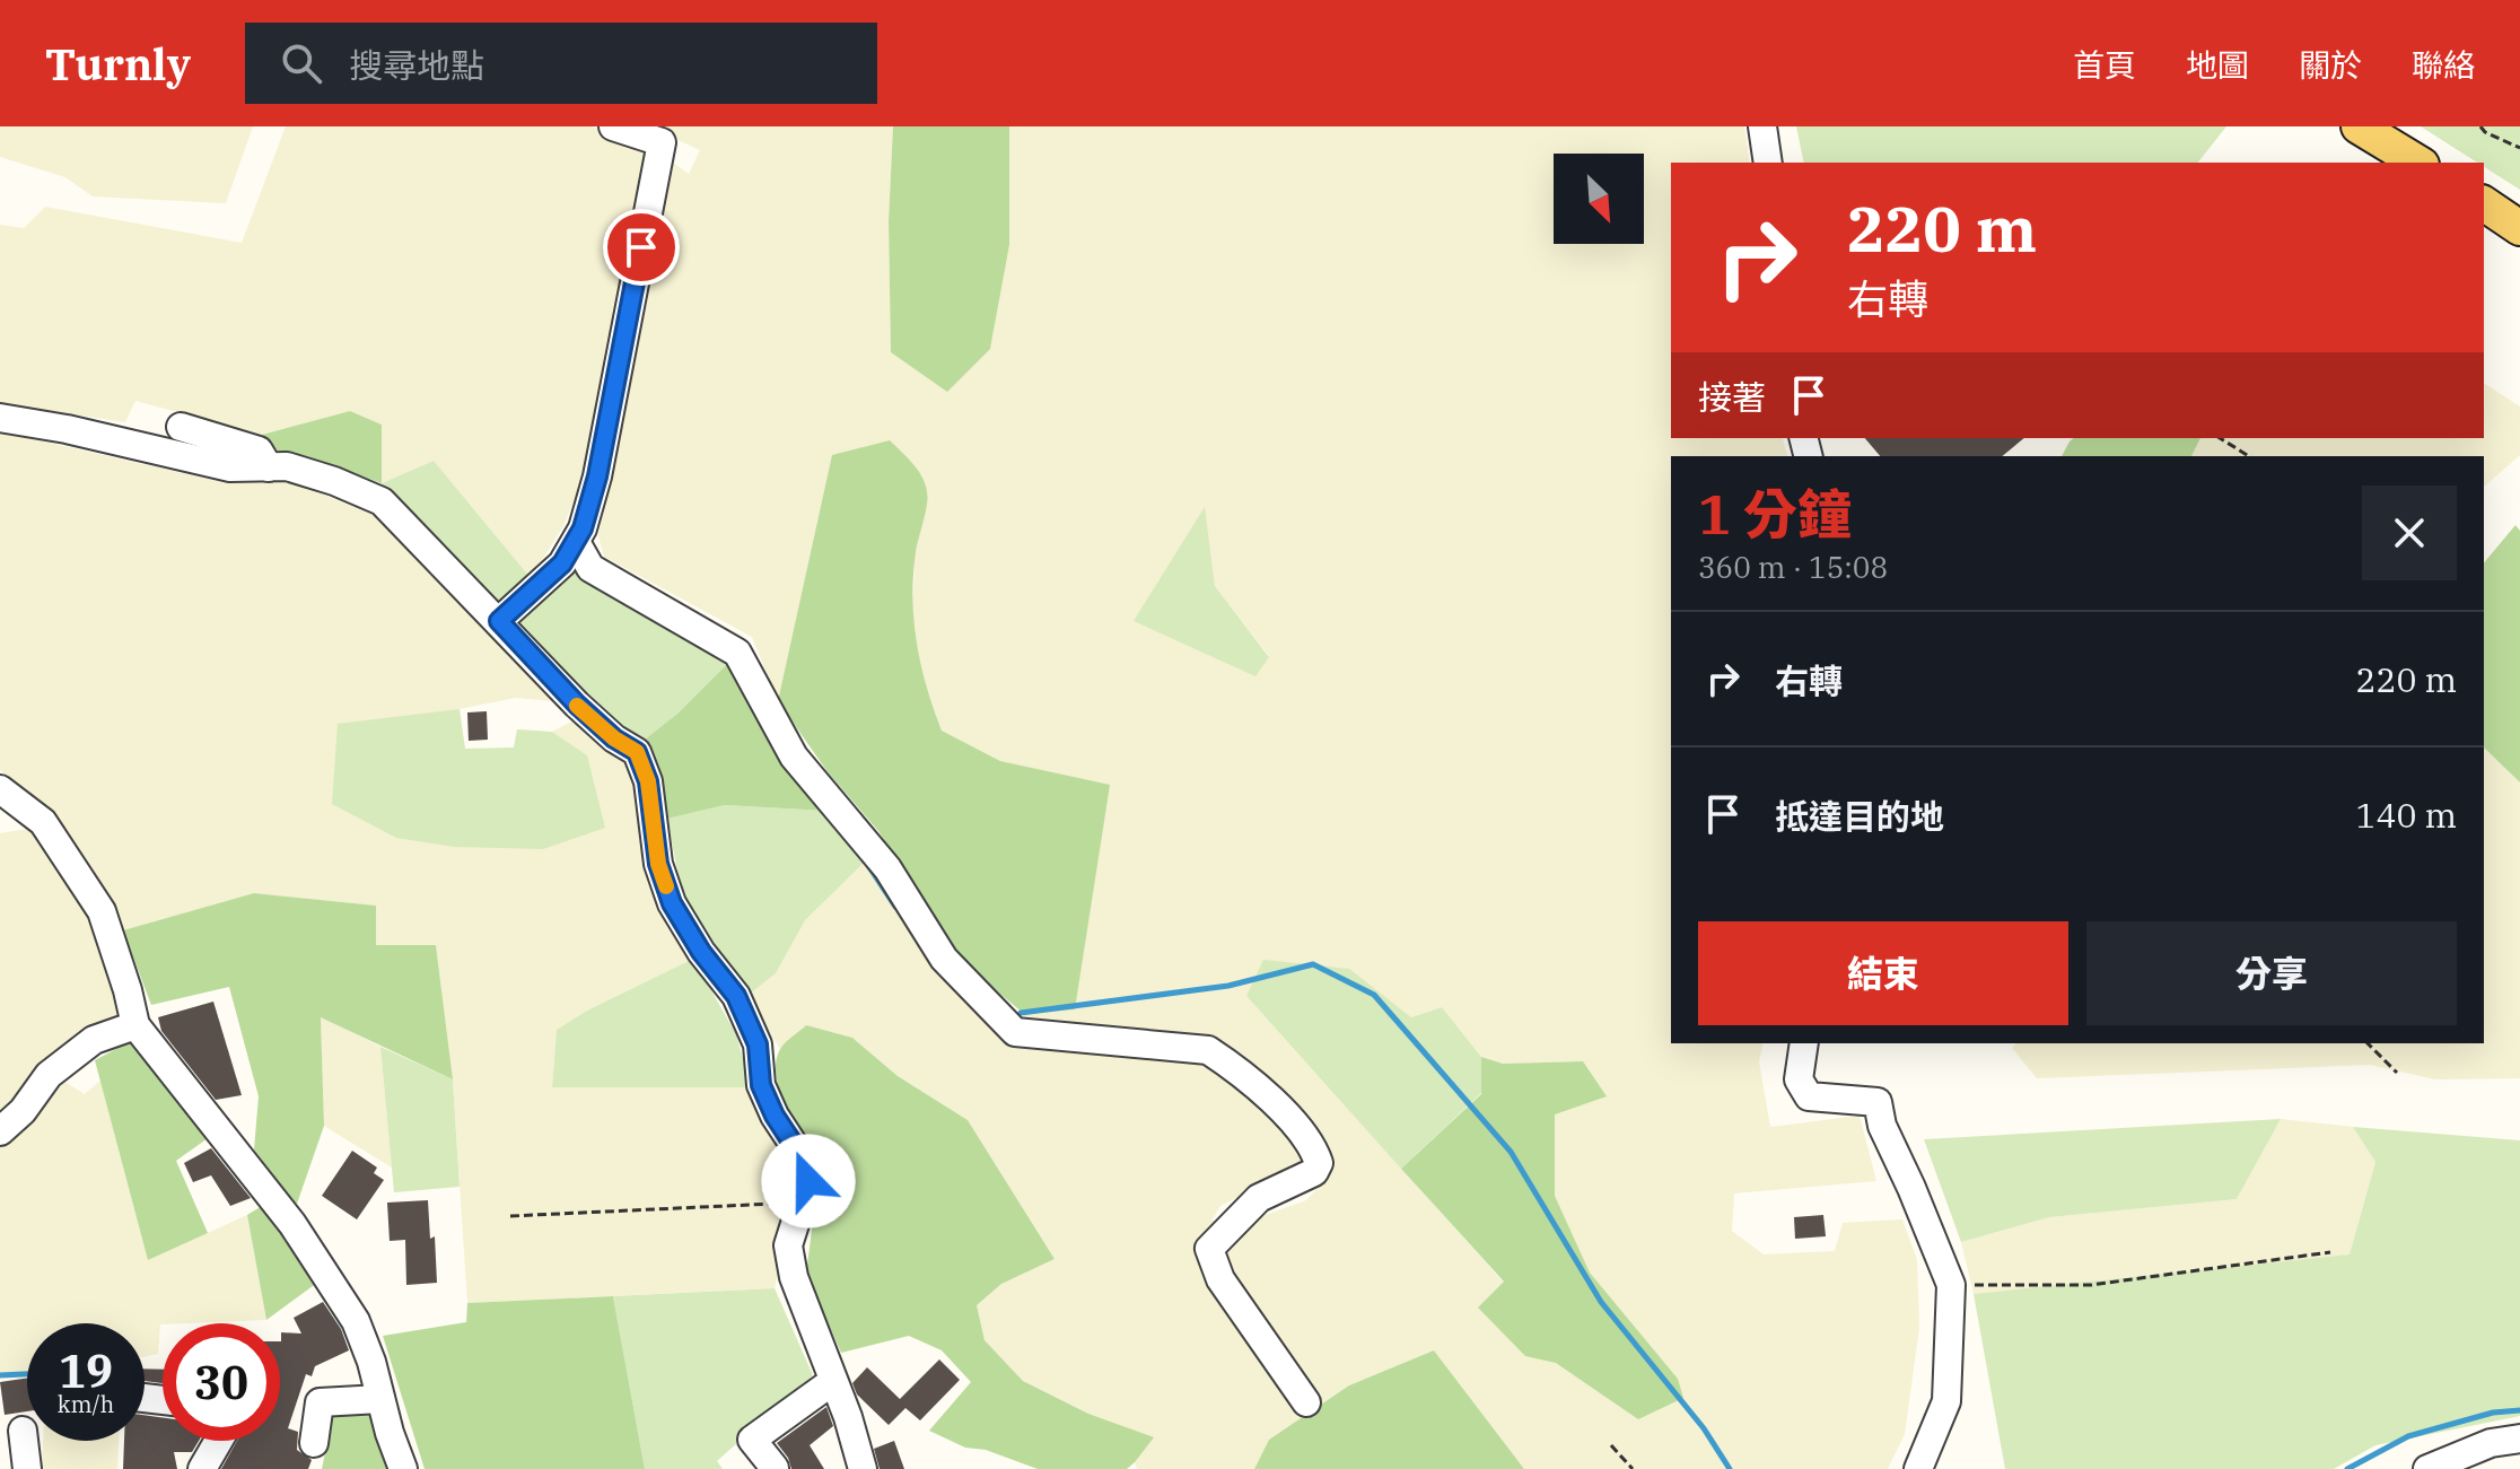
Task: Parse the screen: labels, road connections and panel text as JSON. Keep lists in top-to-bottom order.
{
  "north": "bottom right",
  "page": {
    "header": "Turnly",
    "search": "搜尋地點",
    "nav": [
      "首頁",
      "地圖",
      "關於",
      "聯絡"
    ],
    "turn": ["220 m", "右轉"],
    "then": "接著",
    "heading": ["1 分鐘", "360 m · 15:08"],
    "list": [
      {
        "name": "右轉",
        "value": "220 m"
      },
      {
        "name": "抵達目的地",
        "value": "140 m"
      }
    ],
    "buttons": ["結束", "分享"],
    "speed": "19 km/h",
    "limit": "30"
  }
}
